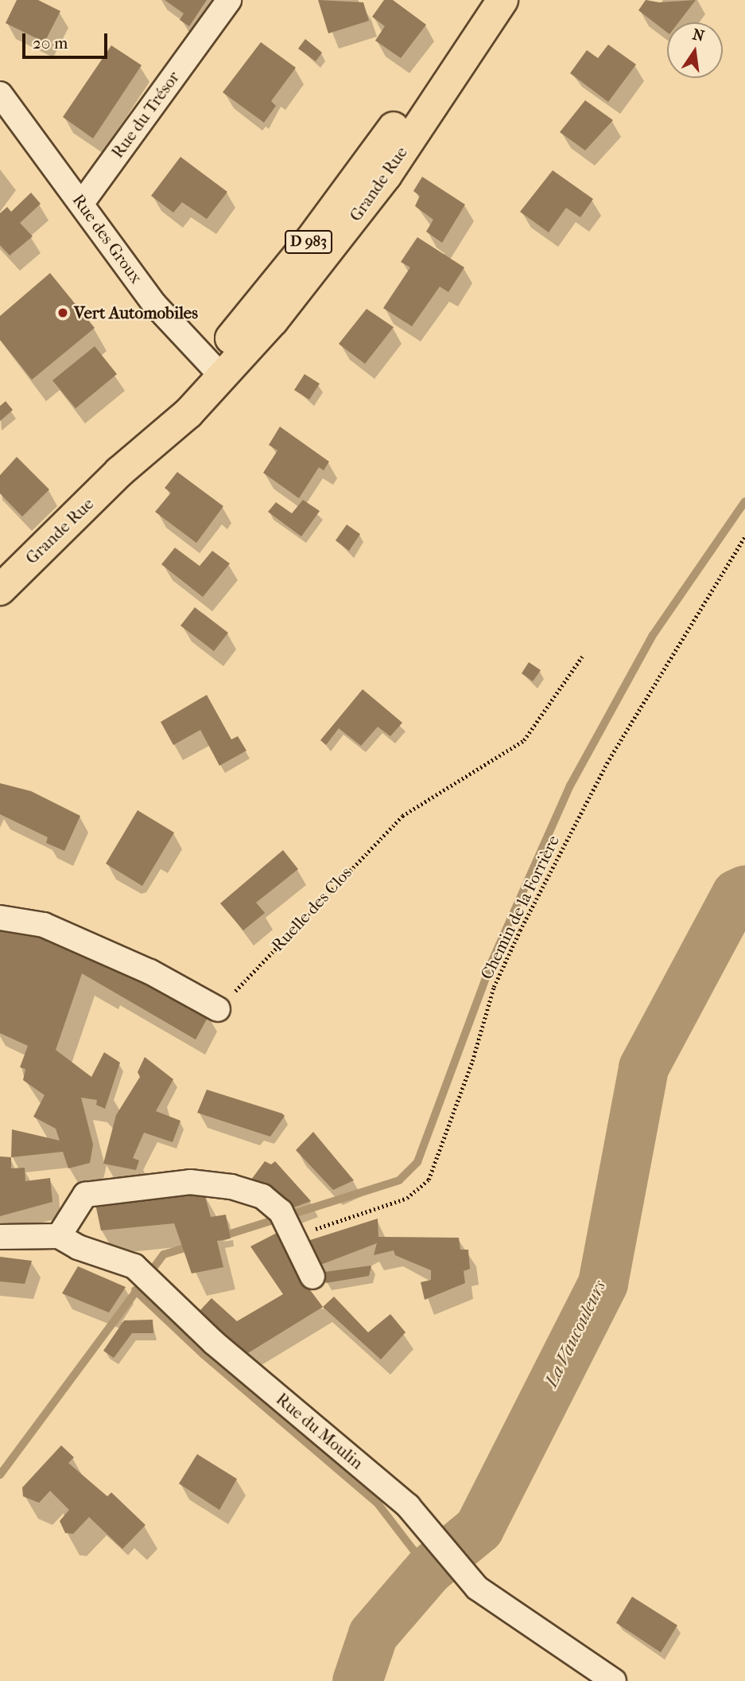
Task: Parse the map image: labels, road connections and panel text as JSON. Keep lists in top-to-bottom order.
{
  "streets": {
    "main road": ["Grande Rue", "D 983"],
    "street": ["Rue du Trésor", "Rue des Groux", "Rue du Moulin"],
    "path": ["Chemin de la Forrière", "Ruelle des Clos"]
  },
  "crossings": [
    ["Rue du Trésor", "Rue des Groux"],
    ["Grande Rue", "Rue des Groux"]
  ],
  "water": ["La Vaucouleurs"],
  "places": ["Vert Automobiles"],
  "scale_bar": "20 m",
  "north": "top"
}
